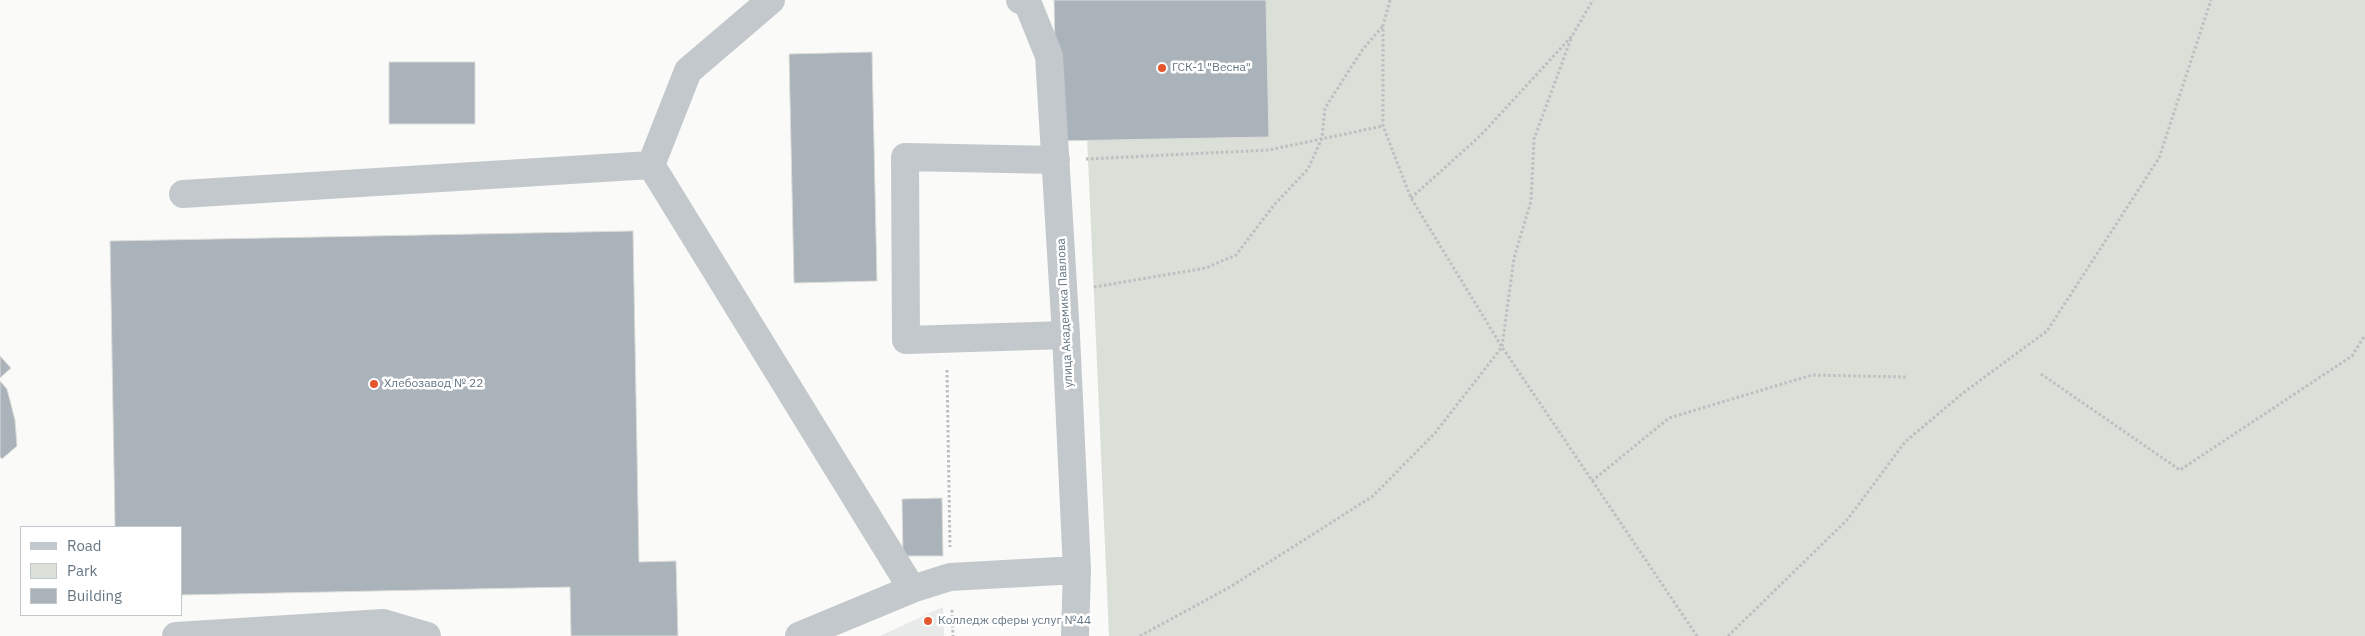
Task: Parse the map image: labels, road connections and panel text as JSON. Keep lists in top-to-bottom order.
{
  "streets": {
    "street": ["улица Академика Павлова"]
  },
  "places": ["ГСК-1 \"Весна\"", "Хлебозавод № 22", "Колледж сферы услуг №44"],
  "legend": ["Road", "Park", "Building"]
}
